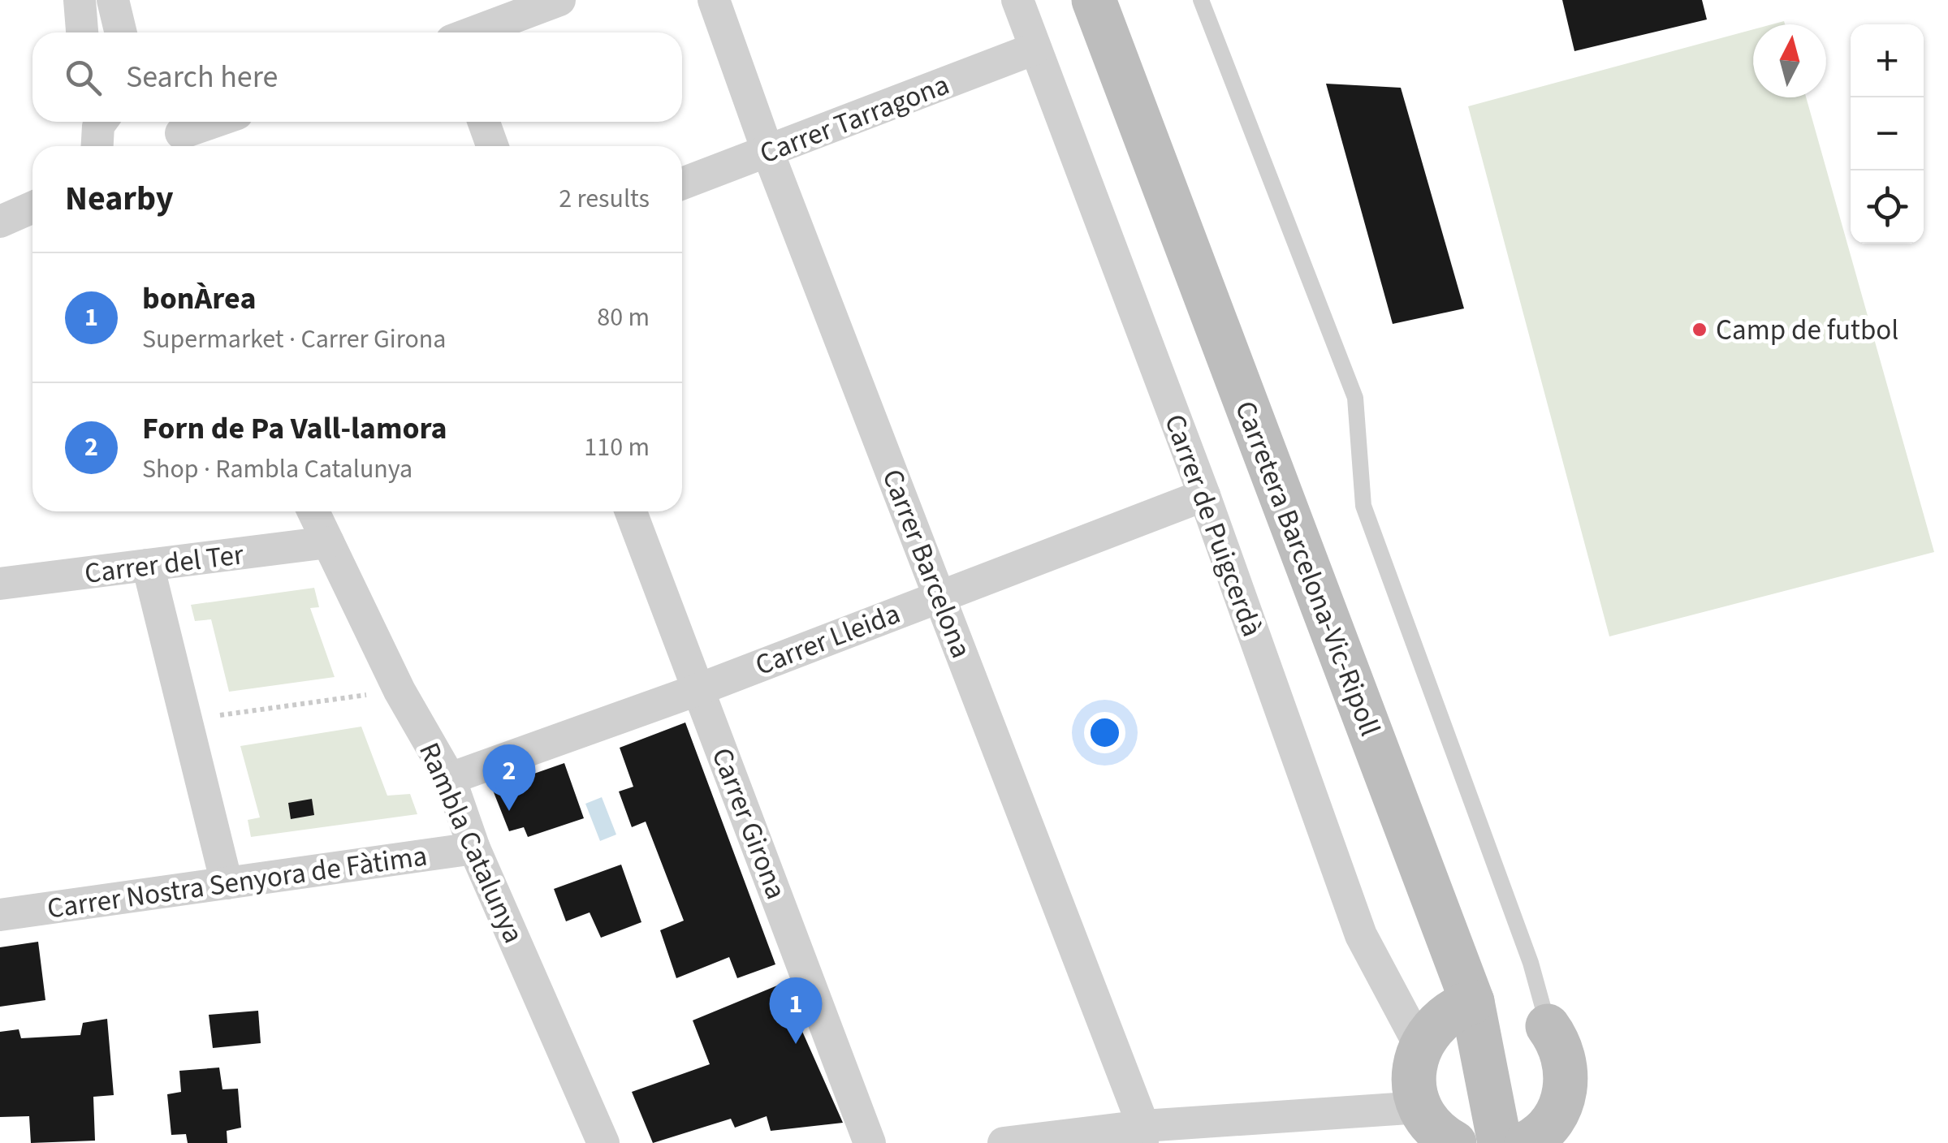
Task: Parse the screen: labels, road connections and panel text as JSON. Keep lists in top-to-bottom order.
{
  "streets": {
    "street": [
      "Carrer Tarragona",
      "Carrer de Puigcerdà",
      "Carrer del Ter",
      "Carrer Barcelona",
      "Carretera Barcelona-Vic-Ripoll",
      "Carrer Lleida",
      "Carrer Girona",
      "Rambla Catalunya",
      "Carrer Nostra Senyora de Fàtima"
    ]
  },
  "crossings": [
    ["Carrer Tarragona", "Carrer de Puigcerdà"],
    ["Carrer Tarragona", "Carrer Barcelona"],
    ["Carrer de Puigcerdà", "Carrer Lleida"],
    ["Carrer del Ter", "Rambla Catalunya"],
    ["Carrer Barcelona", "Carrer Lleida"],
    ["Carrer Lleida", "Carrer Girona"],
    ["Carrer Lleida", "Rambla Catalunya"],
    ["Rambla Catalunya", "Carrer Nostra Senyora de Fàtima"]
  ],
  "places": ["Camp de futbol"],
  "north": "top",
  "page": {
    "map_buttons": ["+", "−"],
    "search": "Search here",
    "heading": ["Nearby", "2 results"],
    "list": [
      {
        "mark": "1",
        "name": "bonÀrea",
        "note": "Supermarket · Carrer Girona",
        "value": "80 m"
      },
      {
        "mark": "2",
        "name": "Forn de Pa Vall-lamora",
        "note": "Shop · Rambla Catalunya",
        "value": "110 m"
      }
    ],
    "pins": ["2", "1"]
  }
}
